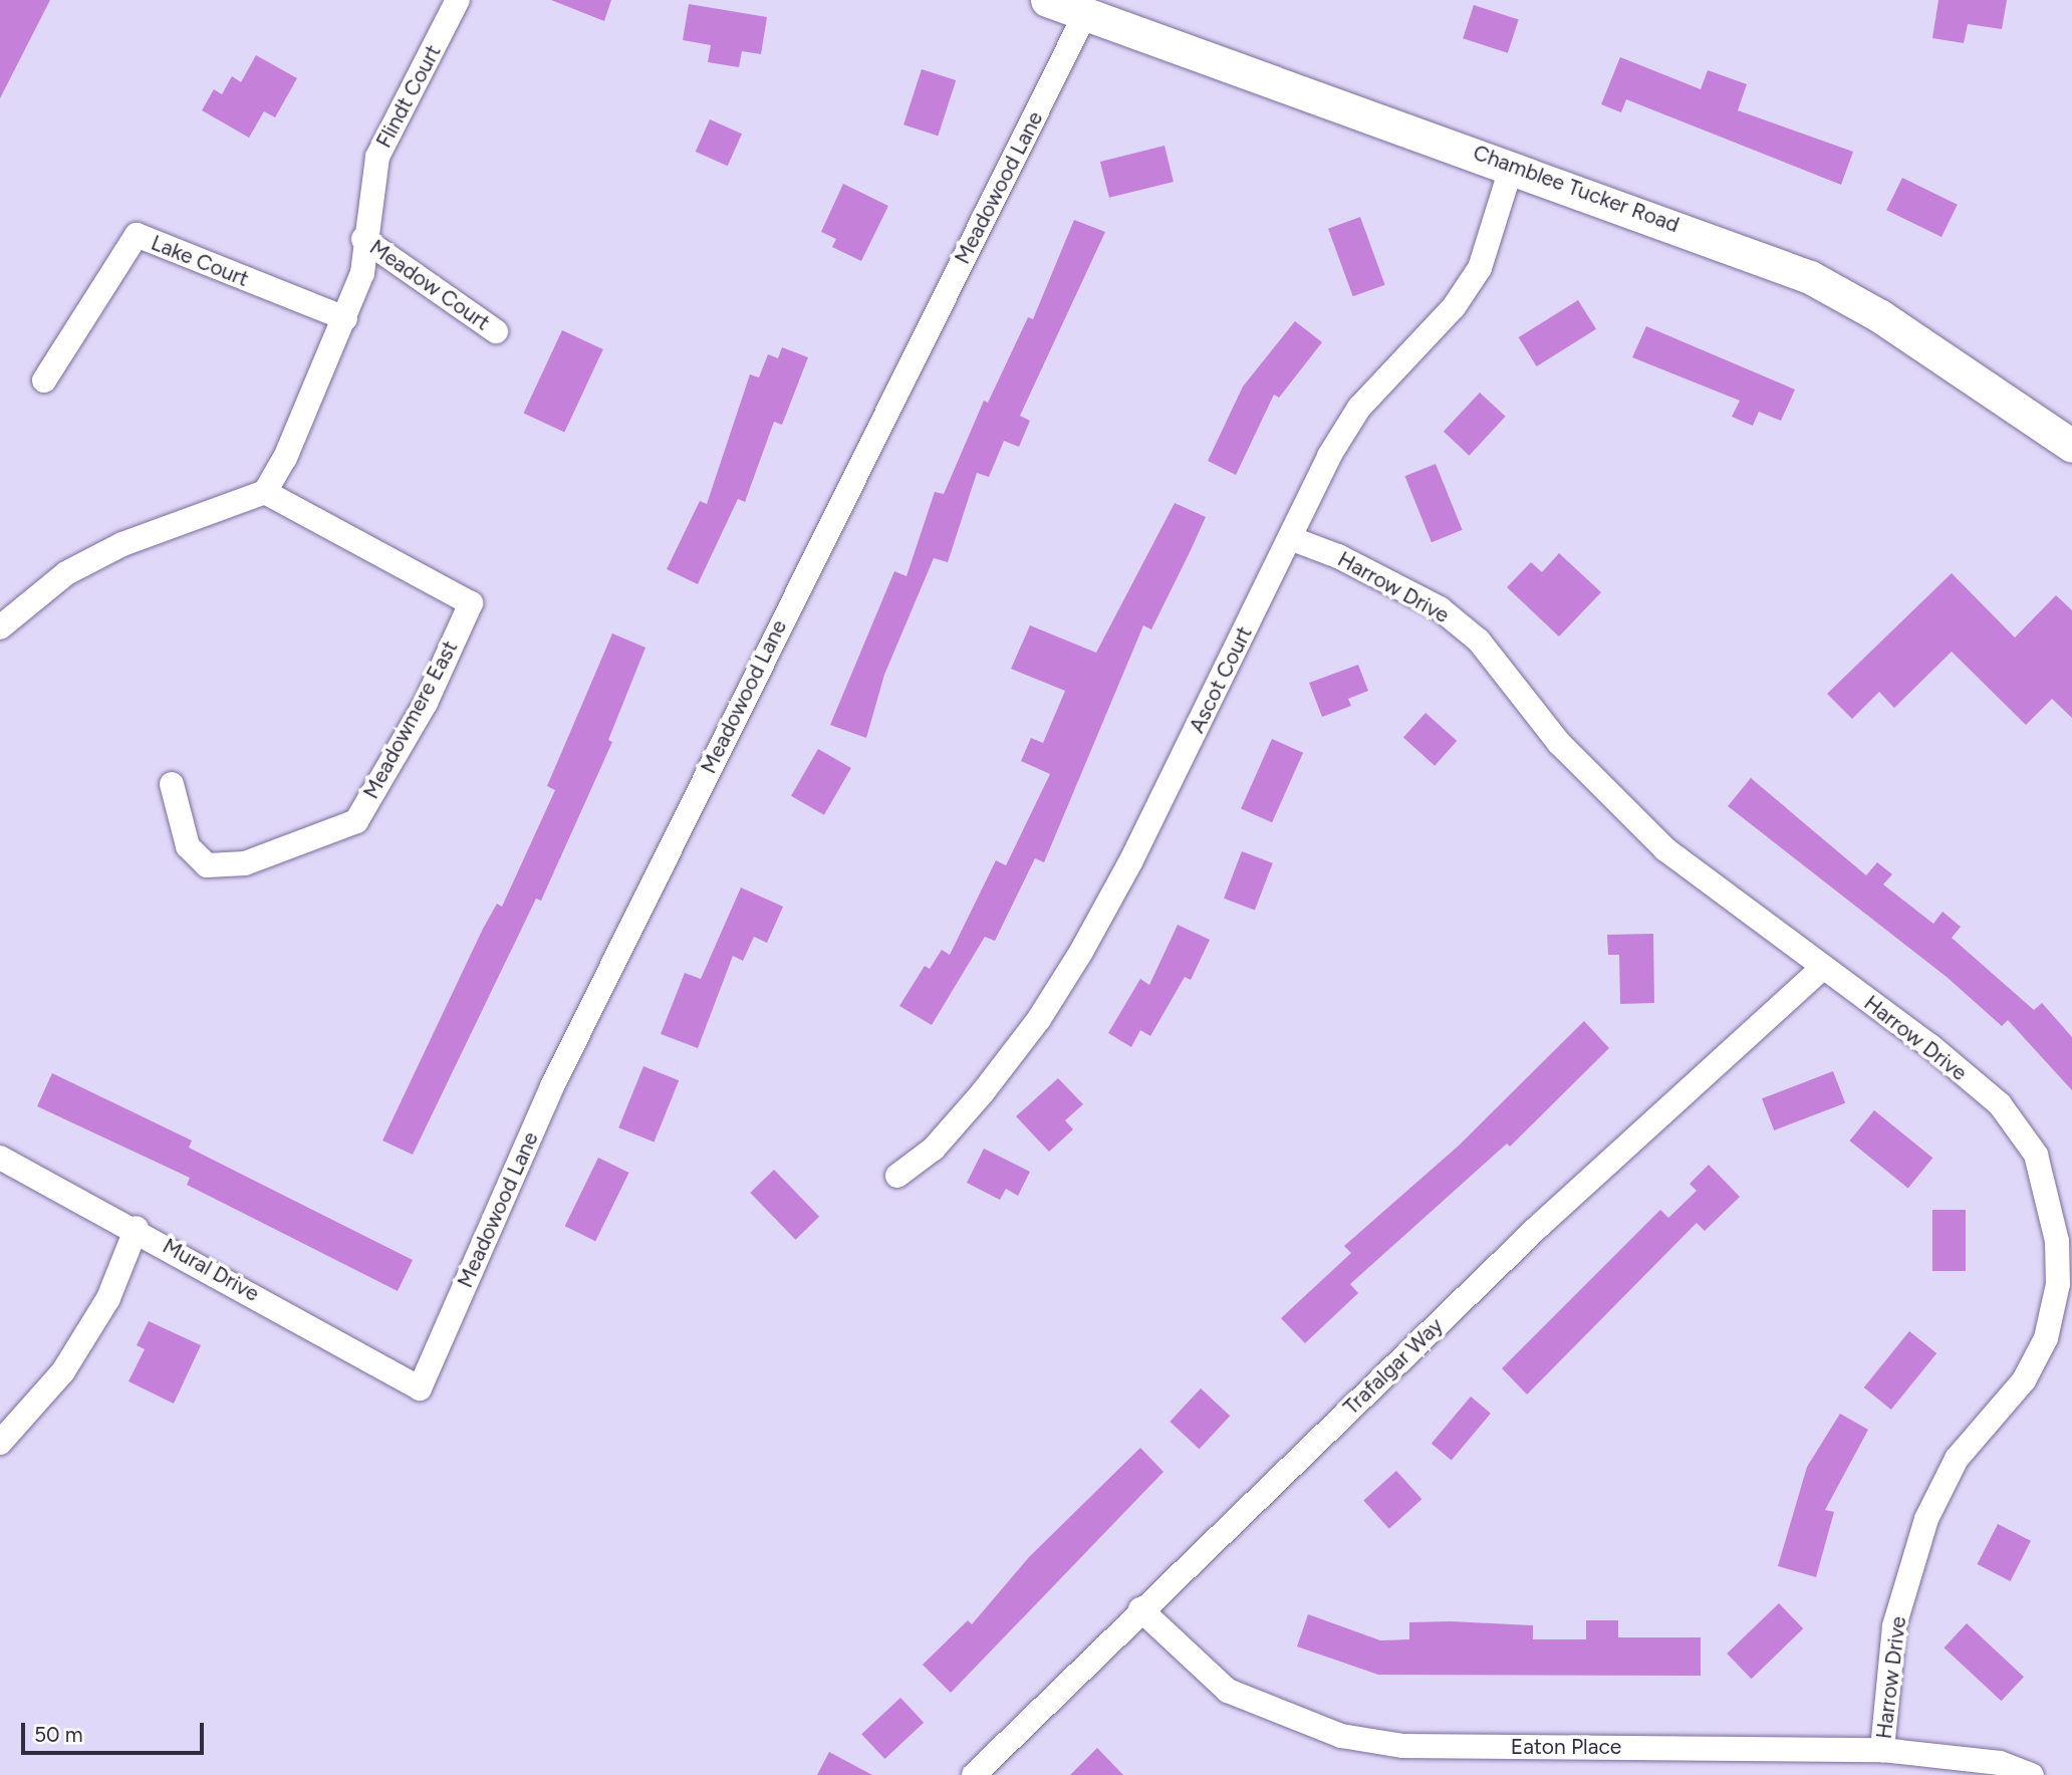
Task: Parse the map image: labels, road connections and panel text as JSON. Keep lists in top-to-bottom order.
{
  "streets": {
    "main road": ["Chamblee Tucker Road"],
    "street": [
      "Flindt Court",
      "Meadowood Lane",
      "Lake Court",
      "Meadow Court",
      "Harrow Drive",
      "Ascot Court",
      "Meadowmere East",
      "Mural Drive",
      "Trafalgar Way",
      "Eaton Place"
    ]
  },
  "crossings": [
    ["Flindt Court", "Lake Court"],
    ["Flindt Court", "Meadow Court"],
    ["Flindt Court", "Meadowmere East"],
    ["Meadowood Lane", "Chamblee Tucker Road"],
    ["Meadowood Lane", "Mural Drive"],
    ["Chamblee Tucker Road", "Ascot Court"],
    ["Harrow Drive", "Ascot Court"],
    ["Harrow Drive", "Trafalgar Way"],
    ["Harrow Drive", "Eaton Place"],
    ["Trafalgar Way", "Eaton Place"]
  ],
  "scale_bar": "50 m"
}
